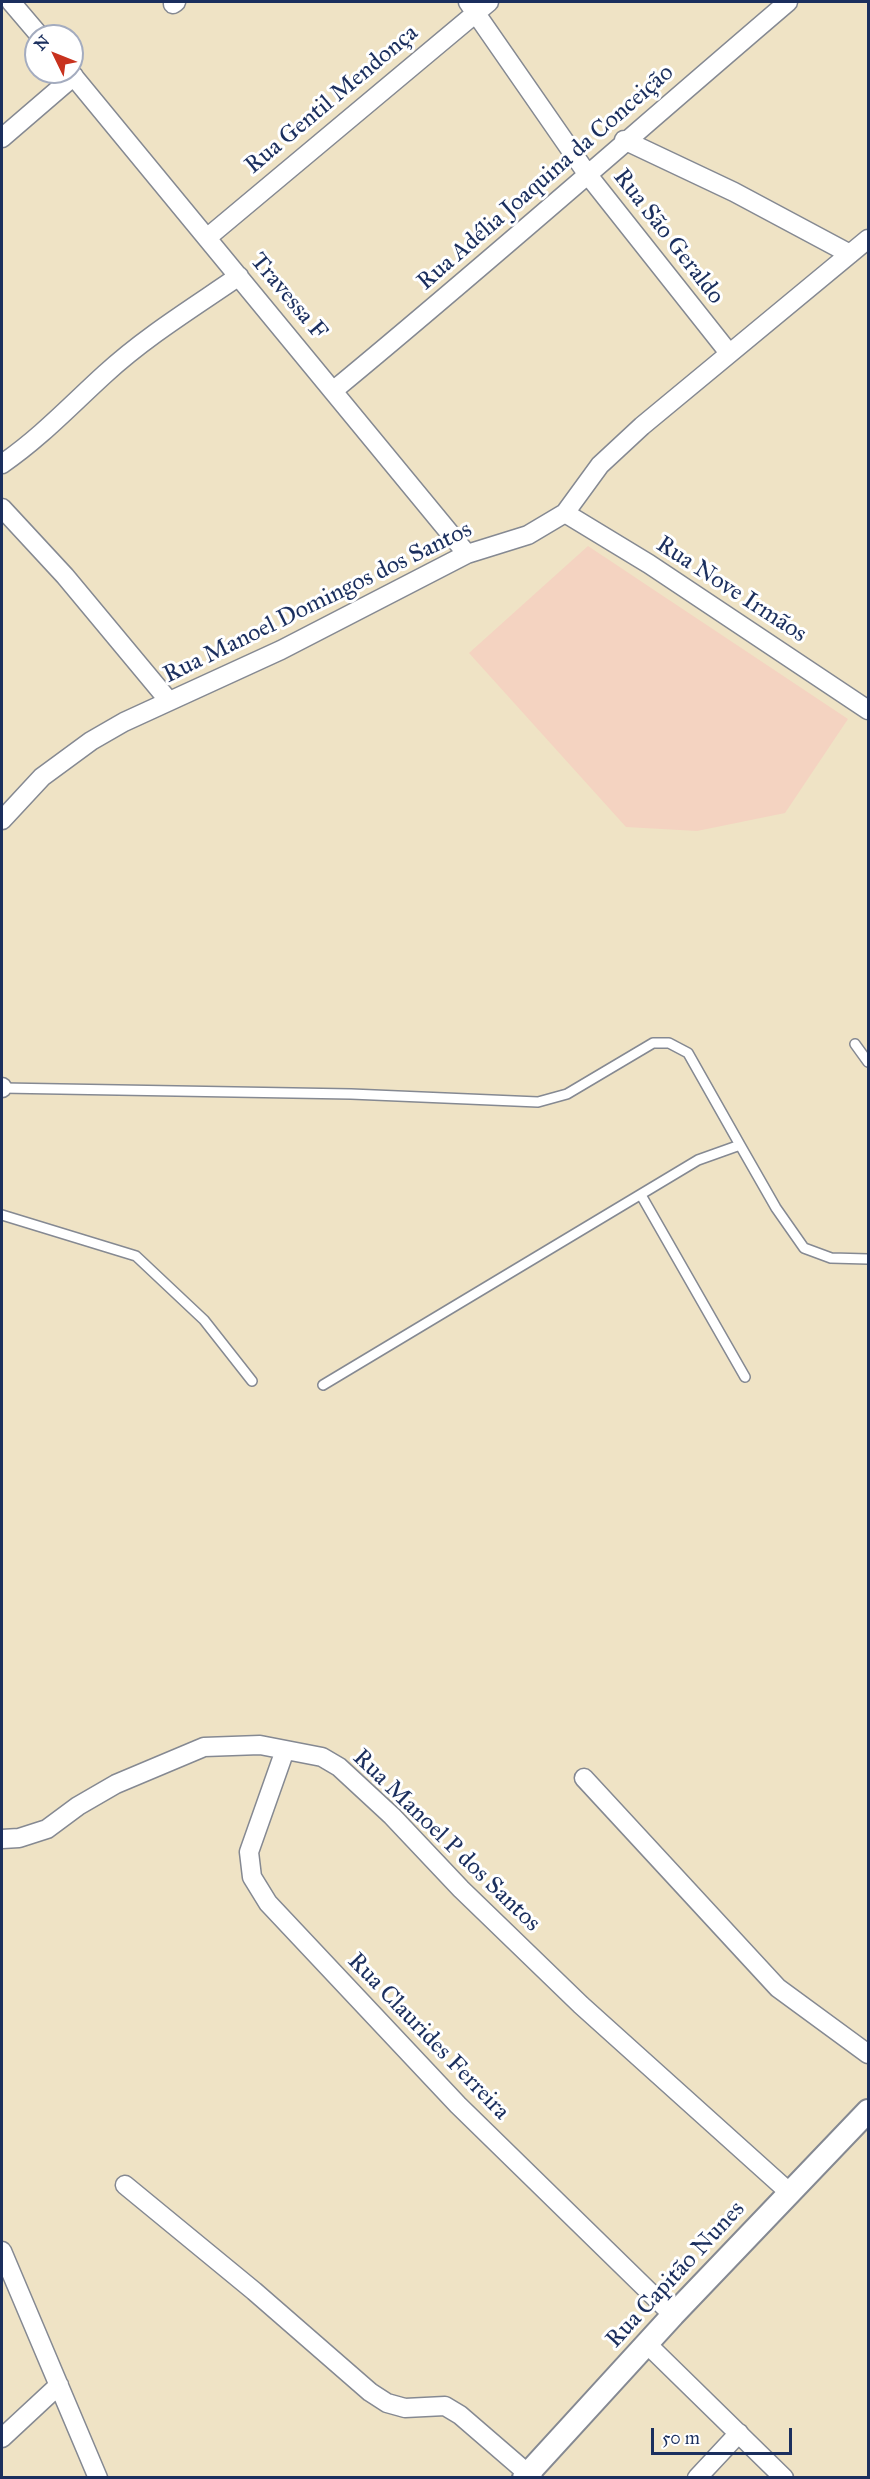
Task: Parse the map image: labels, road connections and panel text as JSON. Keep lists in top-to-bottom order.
{
  "streets": {
    "street": [
      "Rua Gentil Mendonça",
      "Rua Adélia Joaquina da Conceição",
      "Rua São Geraldo",
      "Travessa F",
      "Rua Nove Irmãos",
      "Rua Manoel Domingos dos Santos",
      "Rua Manoel P dos Santos",
      "Rua Claurides Ferreira",
      "Rua Capitão Nunes"
    ]
  },
  "crossings": [
    ["Rua Gentil Mendonça", "Rua São Geraldo"],
    ["Rua Gentil Mendonça", "Travessa F"],
    ["Rua Adélia Joaquina da Conceição", "Rua São Geraldo"],
    ["Rua Adélia Joaquina da Conceição", "Travessa F"],
    ["Rua São Geraldo", "Rua Manoel Domingos dos Santos"],
    ["Travessa F", "Rua Manoel Domingos dos Santos"],
    ["Rua Nove Irmãos", "Rua Manoel Domingos dos Santos"],
    ["Rua Manoel P dos Santos", "Rua Claurides Ferreira"],
    ["Rua Manoel P dos Santos", "Rua Capitão Nunes"],
    ["Rua Claurides Ferreira", "Rua Capitão Nunes"]
  ],
  "scale_bar": "50 m",
  "north": "top left"
}
